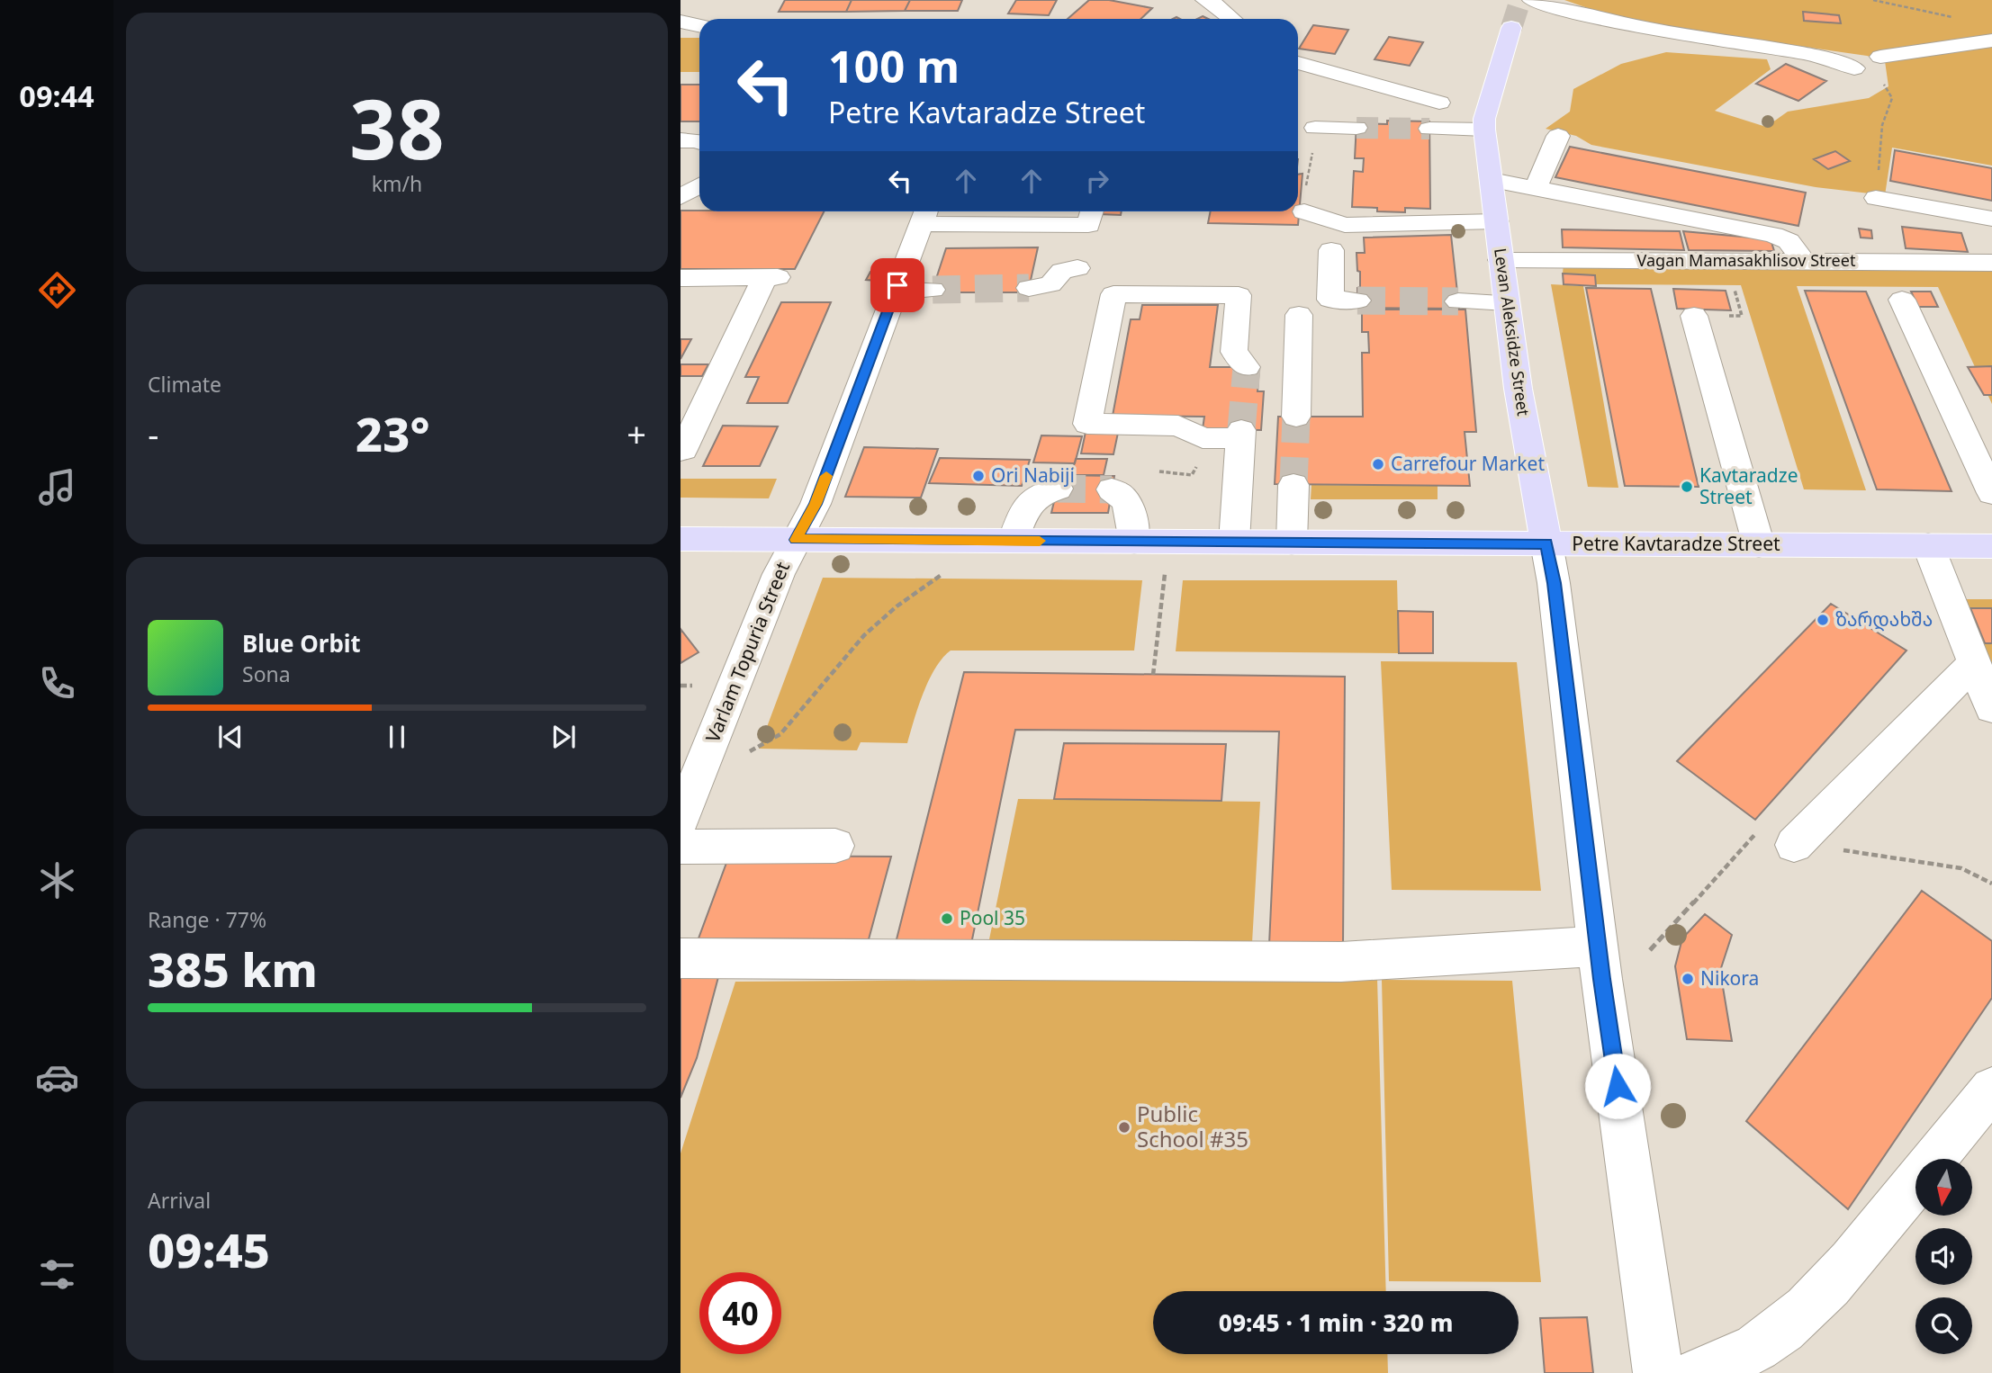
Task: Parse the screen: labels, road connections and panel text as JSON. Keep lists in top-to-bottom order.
{
  "streets": {
    "main road": ["Levan Aleksidze Street", "Petre Kavtaradze Street"],
    "street": ["Vagan Mamasakhlisov Street", "Varlam Topuria Street"]
  },
  "crossings": [
    ["Vagan Mamasakhlisov Street", "Levan Aleksidze Street"],
    ["Levan Aleksidze Street", "Petre Kavtaradze Street"],
    ["Petre Kavtaradze Street", "Varlam Topuria Street"]
  ],
  "places": [
    "Carrefour Market",
    "Ori Nabiji",
    "Kavtaradze Street",
    "ზარდახშა",
    "Pool 35",
    "Nikora",
    "Public School #35"
  ],
  "north": "bottom",
  "page": {
    "tabs": "09:44",
    "tile": [
      ["38", "km/h"],
      "Climate",
      ["Range · 77%", "385 km"],
      ["Arrival", "09:45"]
    ],
    "turn": ["100 m", "Petre Kavtaradze Street"],
    "heat": ["−", "23°", "+"],
    "song": ["Blue Orbit", "Sona"],
    "limit": "40",
    "trip": "09:45 · 1 min · 320 m"
  }
}
